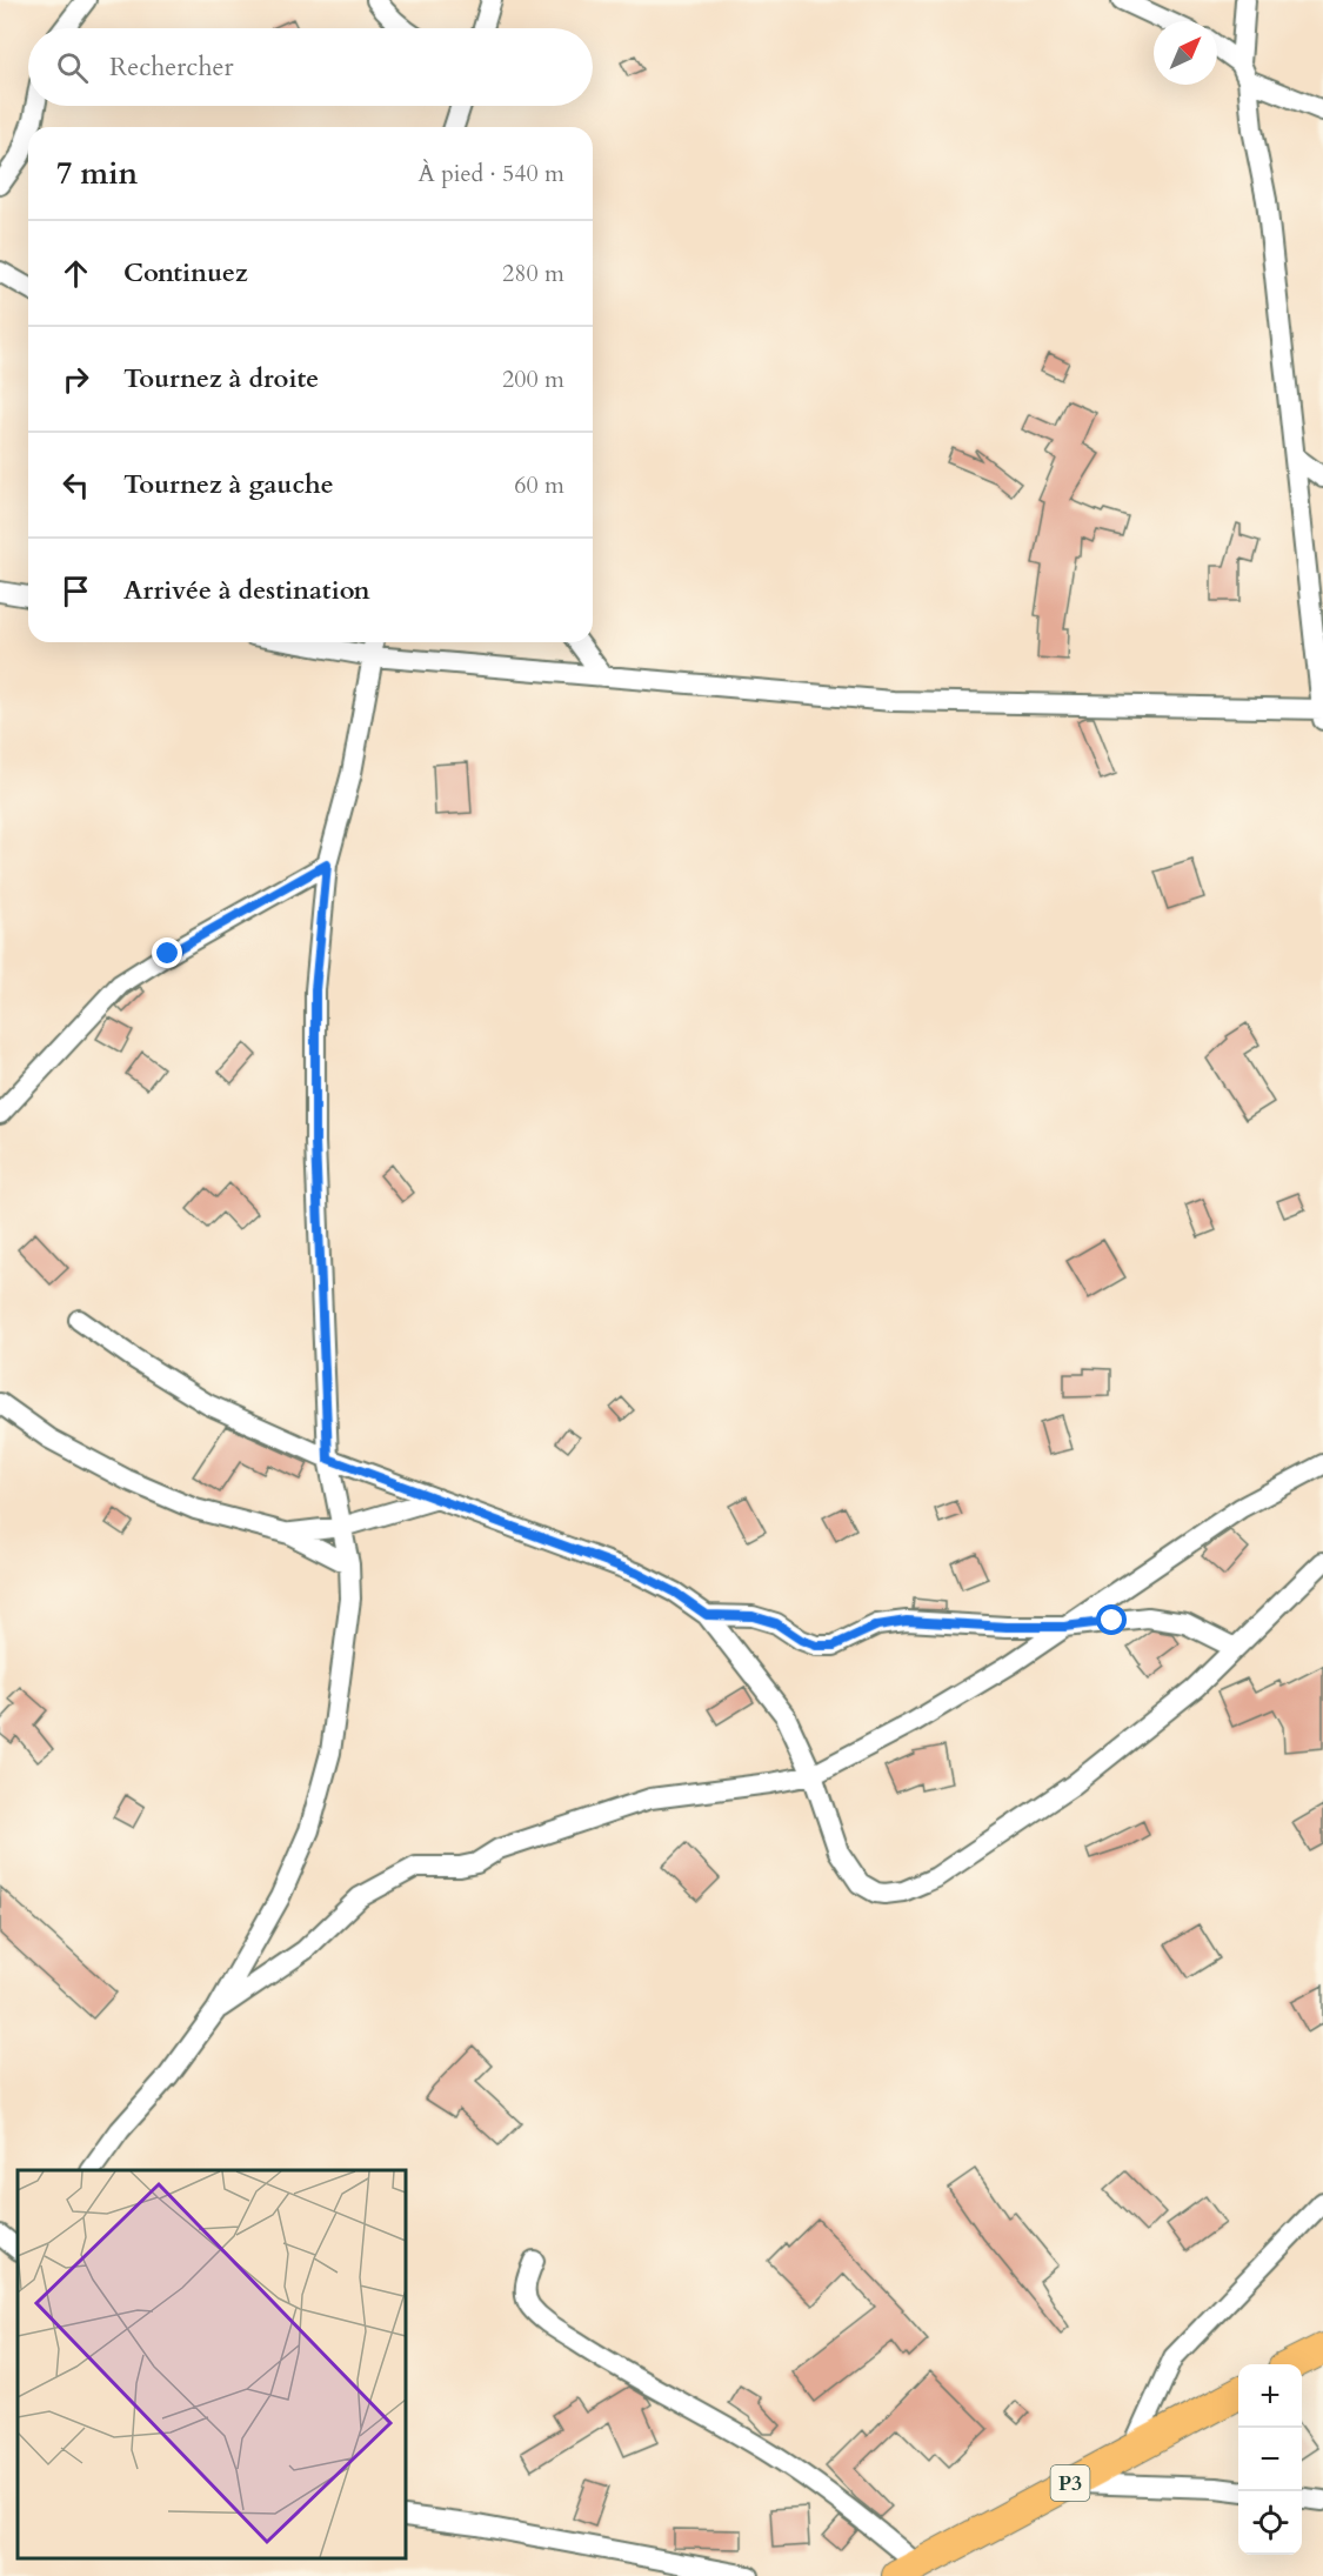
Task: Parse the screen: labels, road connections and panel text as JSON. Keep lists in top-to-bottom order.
{
  "streets": {
    "main road": ["P3"]
  },
  "north": "top right",
  "page": {
    "search": "Rechercher",
    "heading": ["7 min", "À pied · 540 m"],
    "list": [
      ["Continuez", "280 m"],
      ["Tournez à droite", "200 m"],
      ["Tournez à gauche", "60 m"],
      "Arrivée à destination"
    ],
    "map_buttons": ["+", "−"]
  }
}
